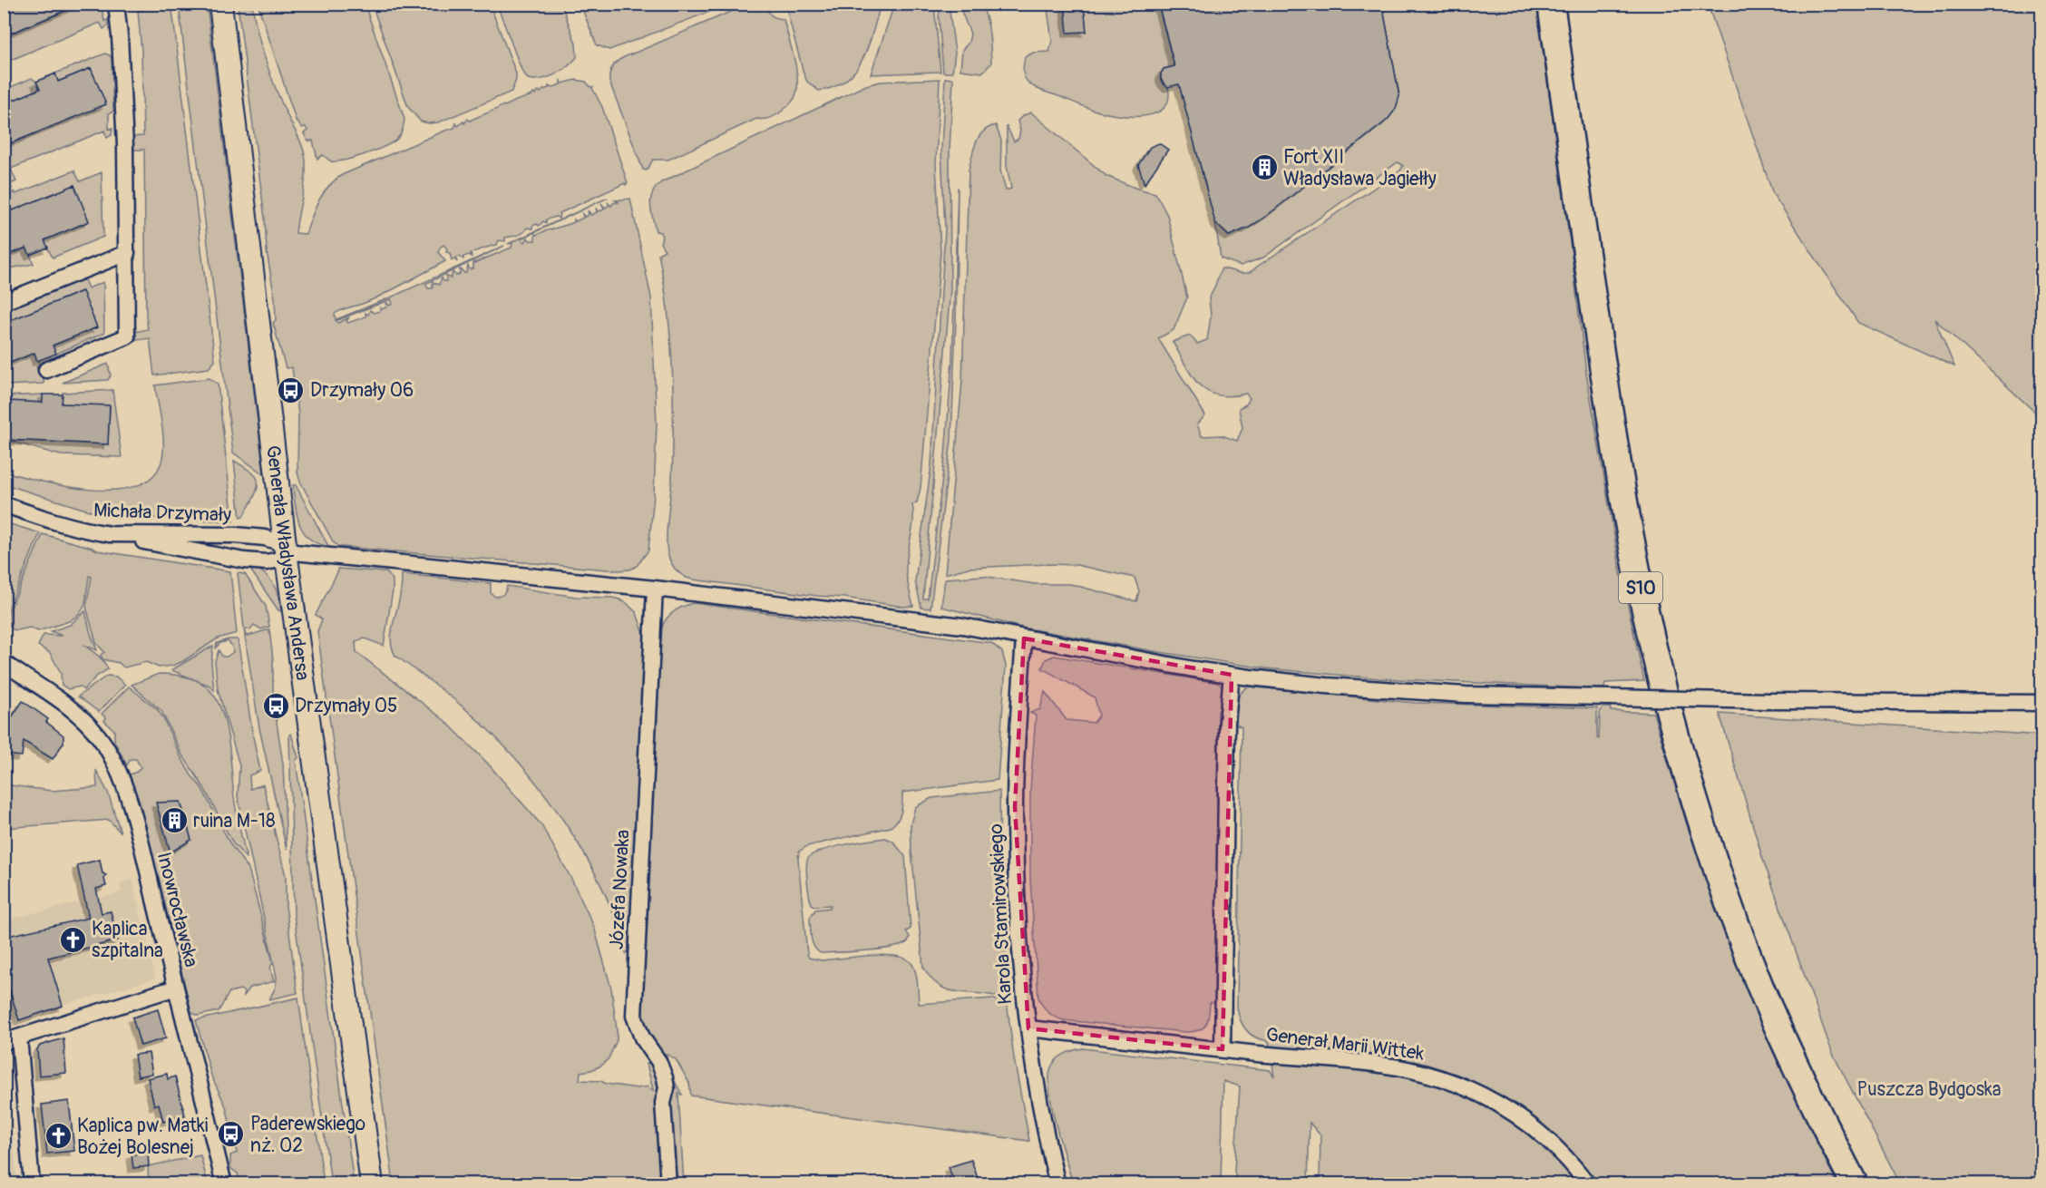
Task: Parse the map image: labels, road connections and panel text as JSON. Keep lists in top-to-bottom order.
{
  "streets": {
    "highway": ["S10"],
    "main road": ["Generała Władysława Andersa"],
    "street": [
      "Michała Drzymały",
      "Józefa Nowaka",
      "Inowrocławska",
      "Karola Stamirowskiego",
      "Generał Marii Wittek"
    ]
  },
  "crossings": [
    ["Michała Drzymały", "Generała Władysława Andersa"],
    ["Karola Stamirowskiego", "Generał Marii Wittek"]
  ],
  "parks": ["Puszcza Bydgoska"],
  "places": {
    "building": ["Fort XII Władysława Jagiełły", "ruina M-18"],
    "bus stop": ["Drzymały 06", "Drzymały 05", "Paderewskiego nż. 02"],
    "church": ["Kaplica szpitalna", "Kaplica pw. Matki Bożej Bolesnej"]
  }
}
